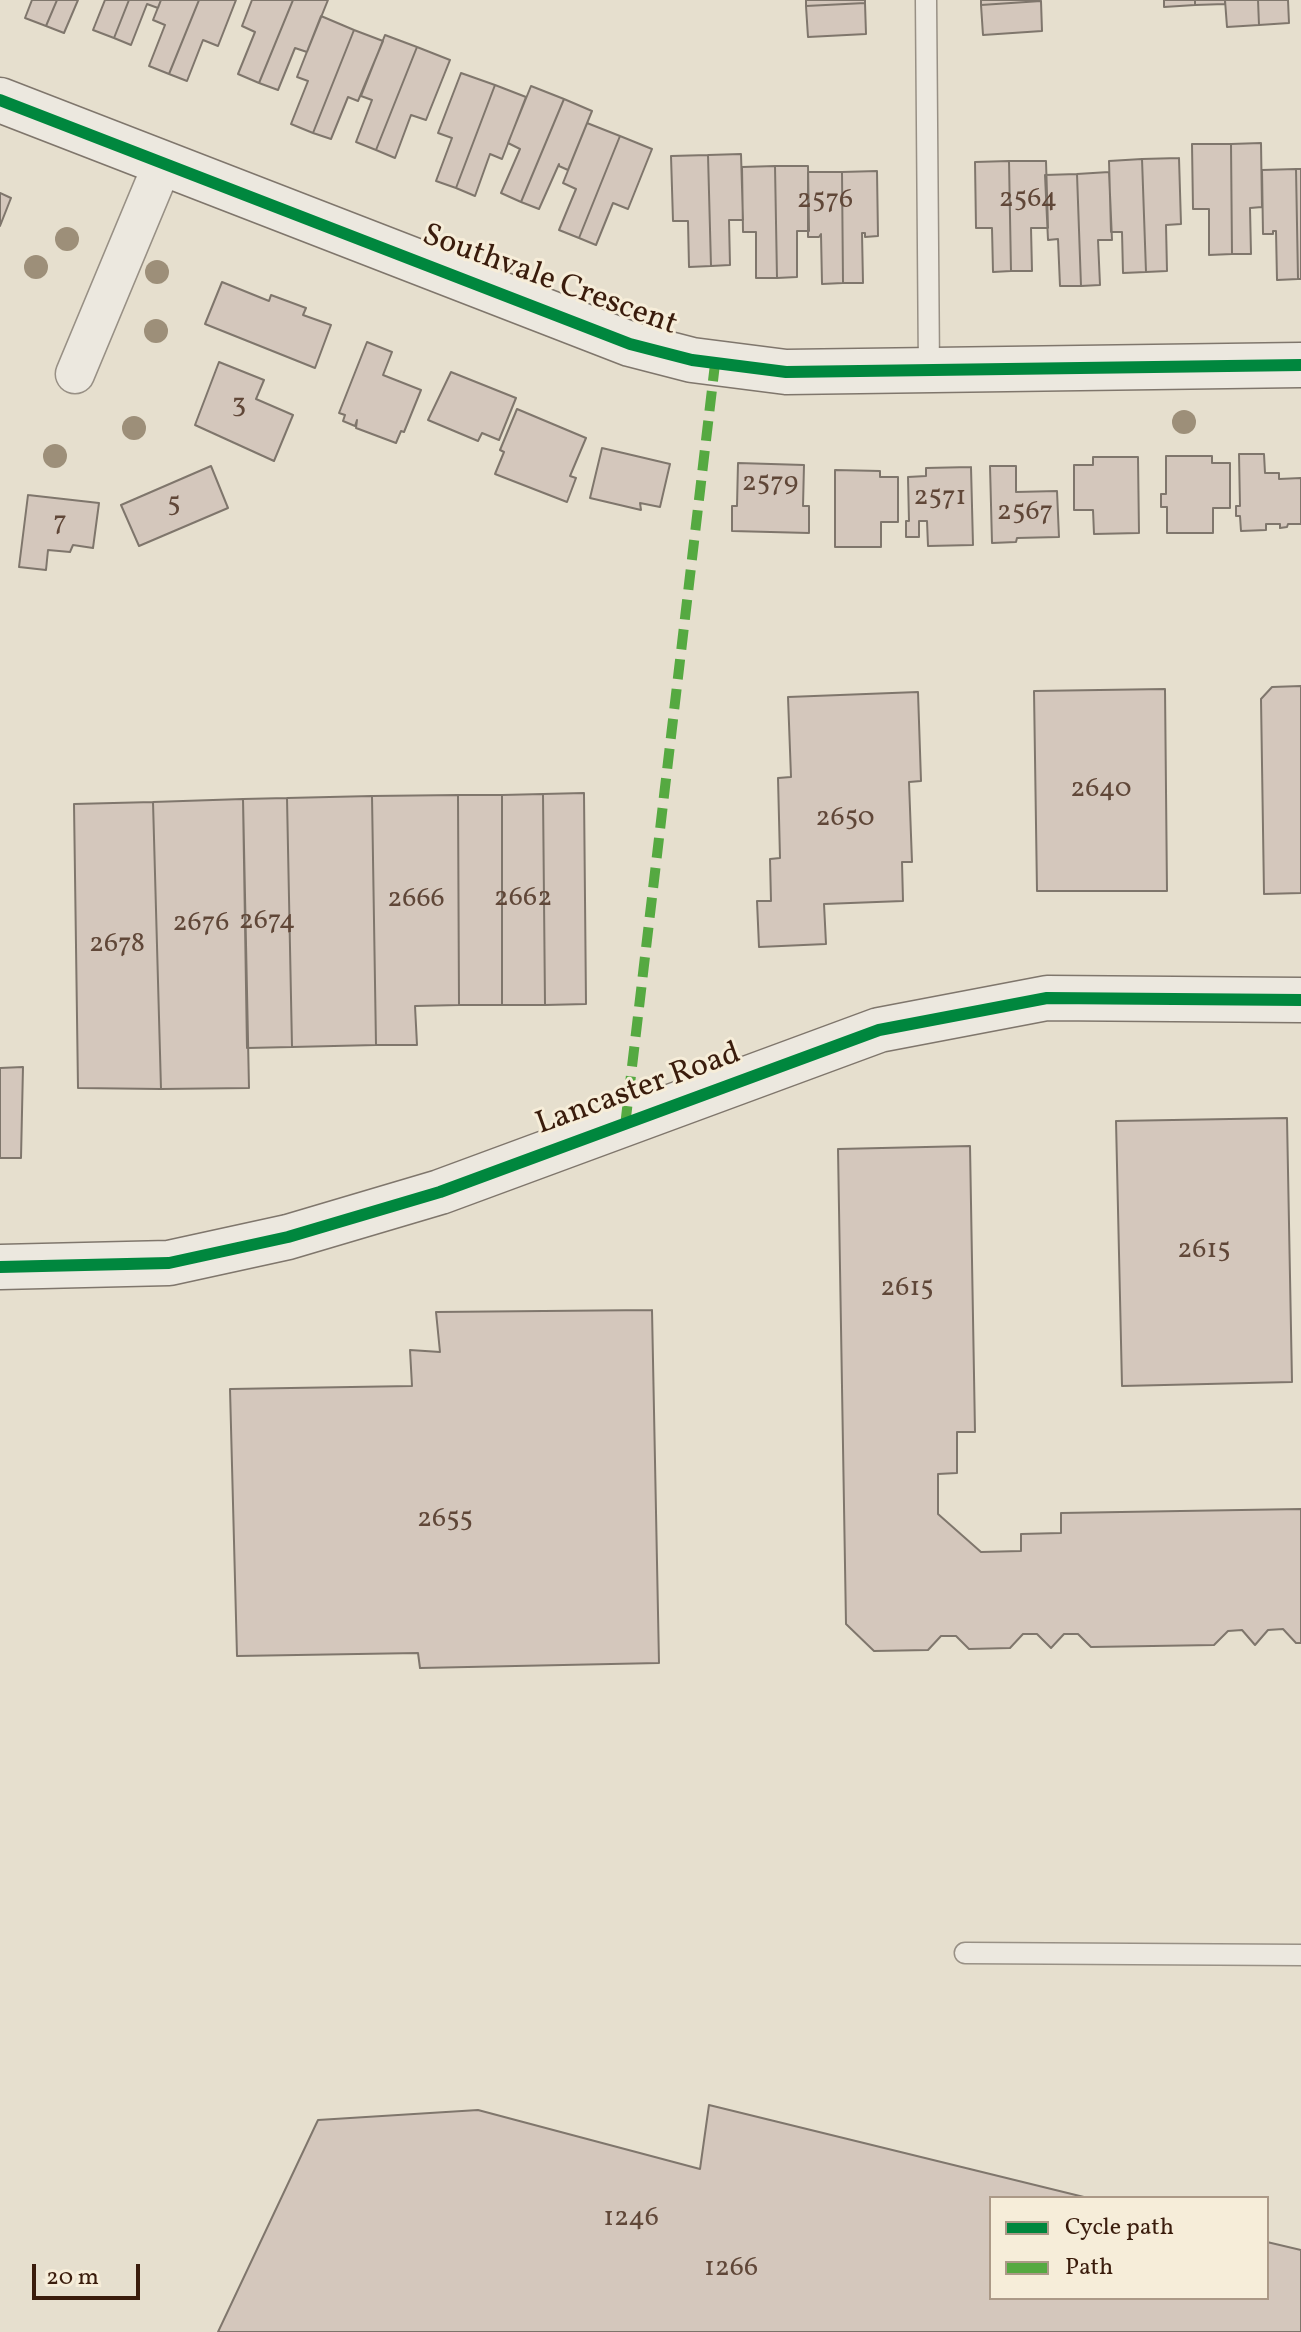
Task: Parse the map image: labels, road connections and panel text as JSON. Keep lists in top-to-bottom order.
{
  "streets": {
    "street": ["Southvale Crescent", "Lancaster Road"]
  },
  "house_numbers": [
    "2564",
    "2576",
    "3",
    "2579",
    "2571",
    "5",
    "2567",
    "7",
    "2640",
    "2650",
    "2662",
    "2666",
    "2674",
    "2676",
    "2678",
    "2615",
    "2615",
    "2655",
    "1246",
    "1266"
  ],
  "legend": ["Cycle path", "Path"],
  "scale_bar": "20 m"
}
